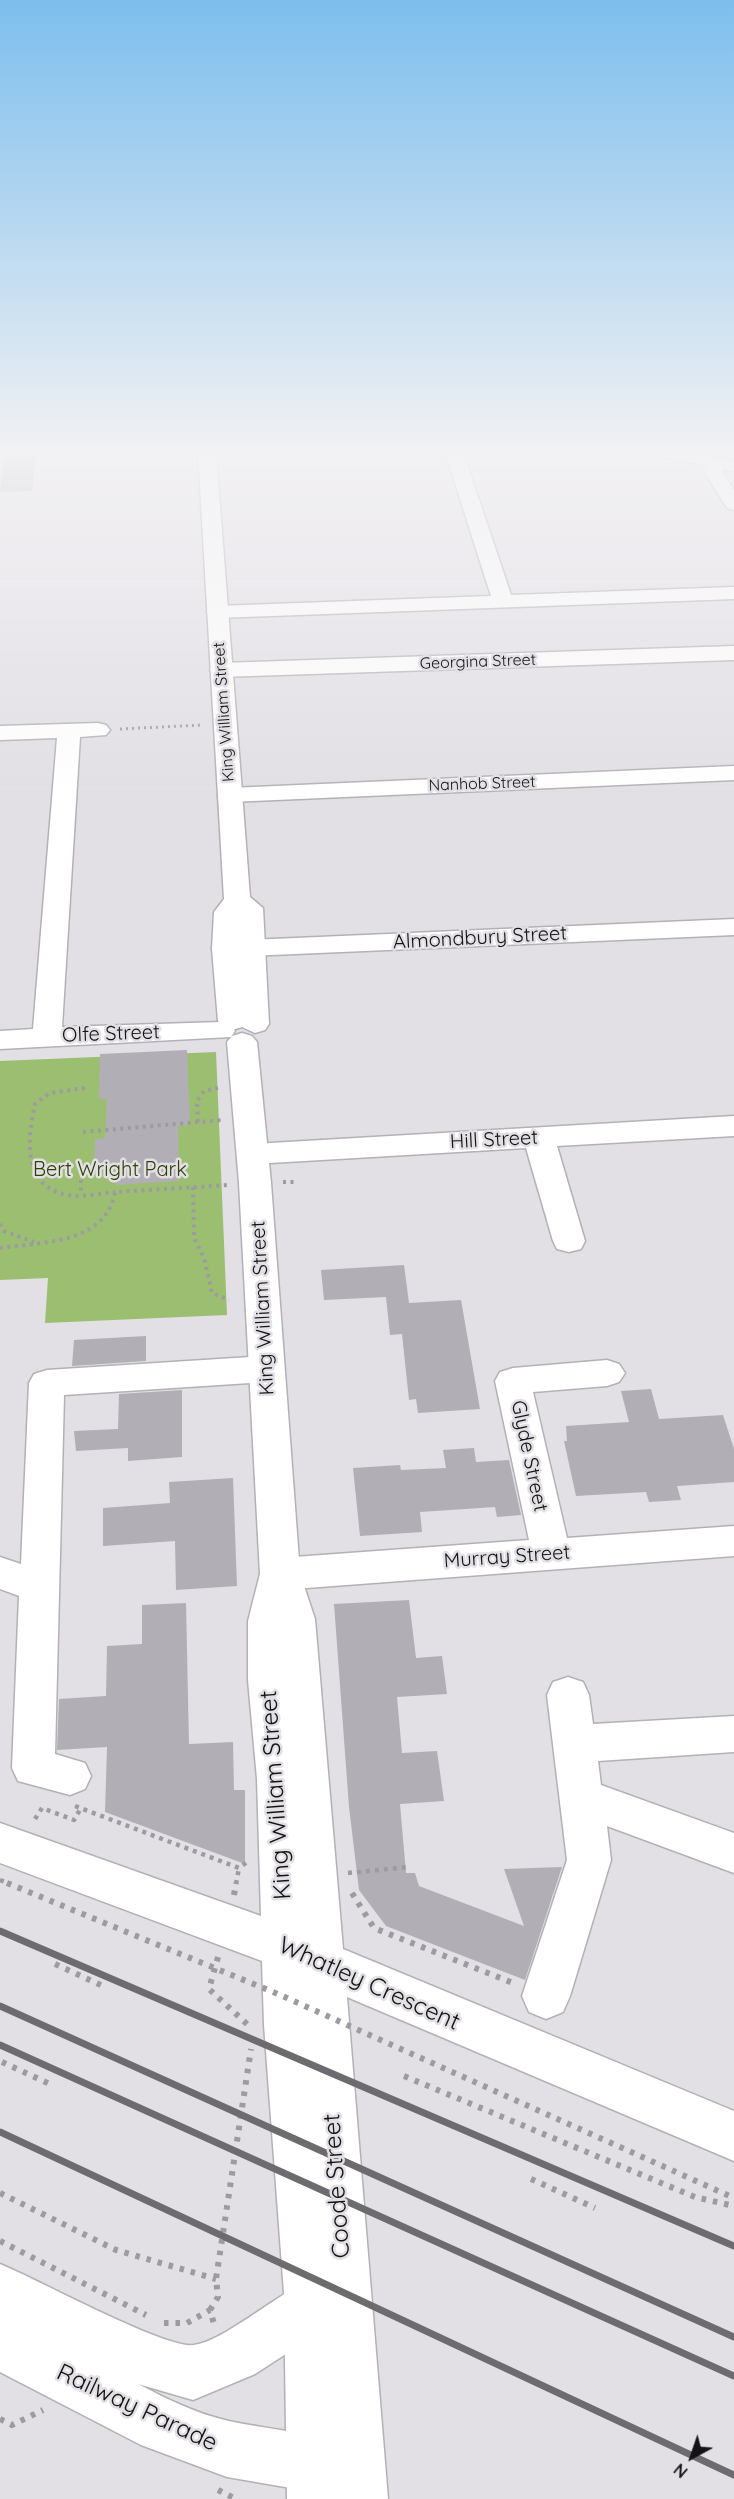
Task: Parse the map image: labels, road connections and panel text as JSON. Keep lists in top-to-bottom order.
{
  "streets": {
    "main road": [
      "Georgina Street",
      "King William Street",
      "Nanhob Street",
      "Almondbury Street",
      "Olfe Street",
      "Hill Street",
      "Glyde Street",
      "Murray Street",
      "Whatley Crescent",
      "Coode Street",
      "Railway Parade"
    ]
  },
  "crossings": [
    ["Georgina Street", "King William Street"],
    ["King William Street", "Nanhob Street"],
    ["King William Street", "Almondbury Street"],
    ["King William Street", "Olfe Street"],
    ["King William Street", "Hill Street"],
    ["King William Street", "Murray Street"],
    ["King William Street", "Whatley Crescent"],
    ["King William Street", "Coode Street"],
    ["Glyde Street", "Murray Street"],
    ["Whatley Crescent", "Coode Street"],
    ["Coode Street", "Railway Parade"]
  ],
  "parks": ["Bert Wright Park"],
  "north": "bottom left"
}
